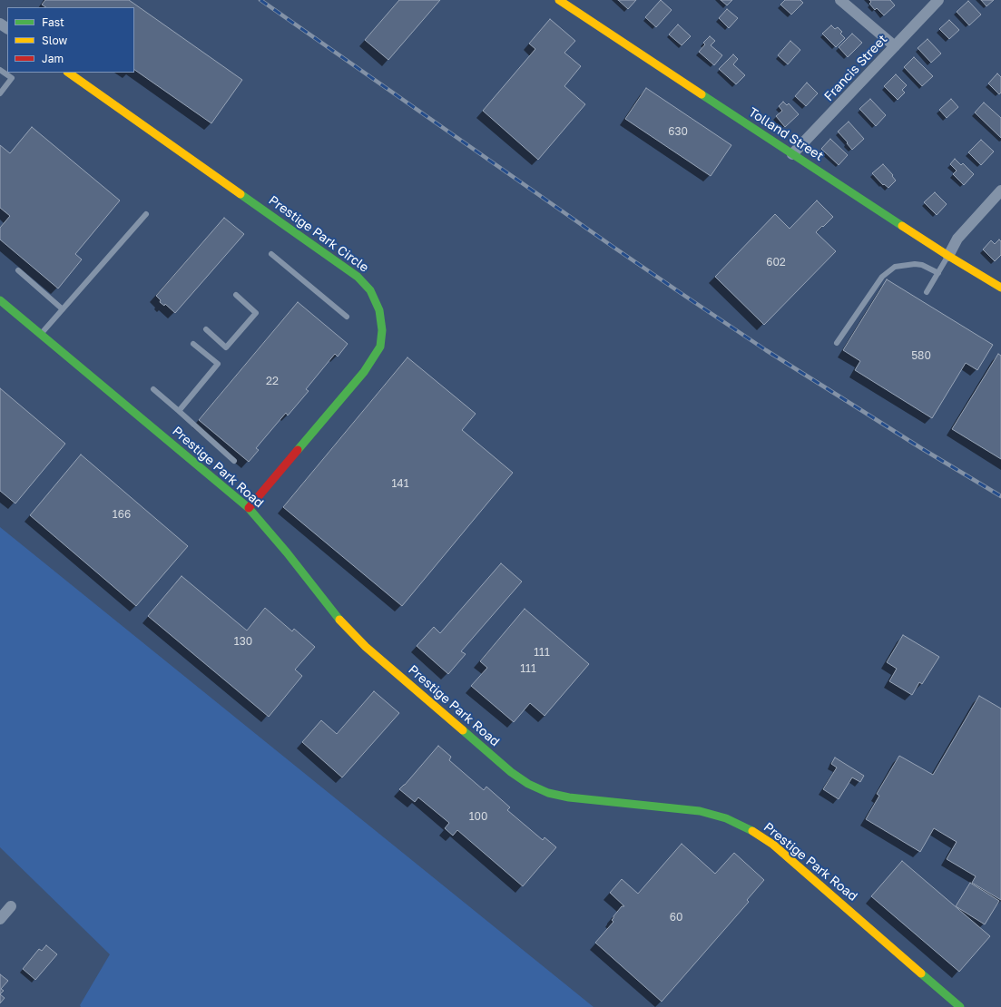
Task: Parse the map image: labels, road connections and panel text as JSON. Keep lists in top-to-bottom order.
{
  "streets": {
    "street": [
      "Francis Street",
      "Tolland Street",
      "Prestige Park Circle",
      "Prestige Park Road"
    ]
  },
  "crossings": [
    ["Francis Street", "Tolland Street"],
    ["Prestige Park Circle", "Prestige Park Road"]
  ],
  "house_numbers": [
    "630",
    "602",
    "580",
    "22",
    "141",
    "166",
    "130",
    "111",
    "111",
    "100",
    "60"
  ],
  "legend": ["Fast", "Slow", "Jam"]
}
